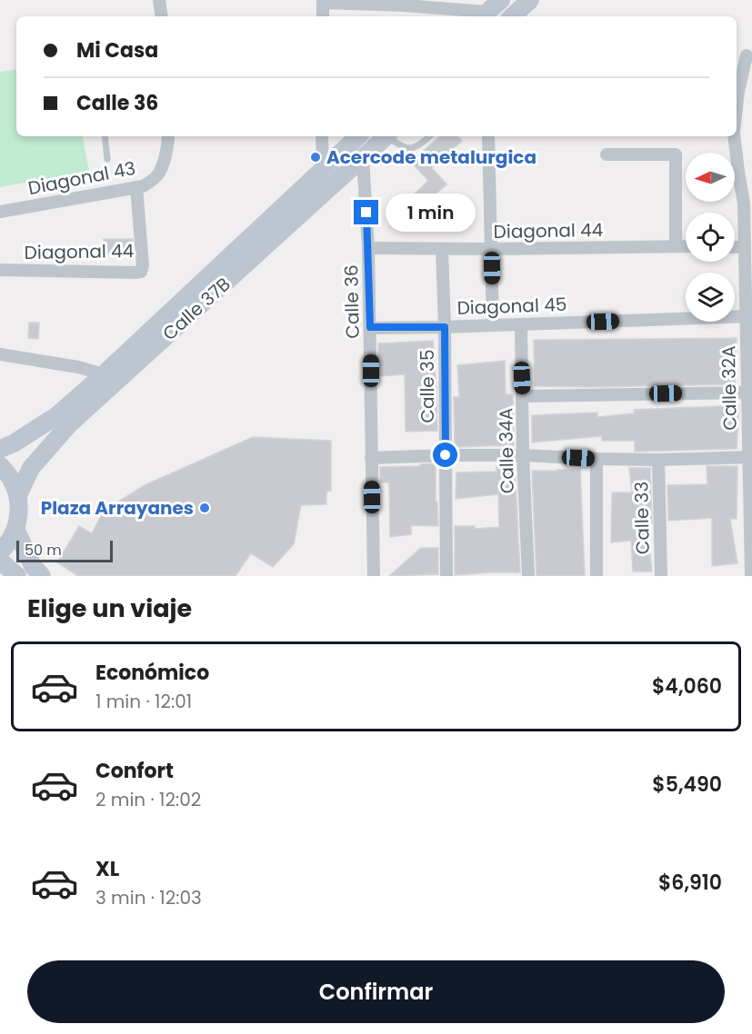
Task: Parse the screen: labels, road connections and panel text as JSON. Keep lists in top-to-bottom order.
{
  "streets": {
    "main road": ["Calle 37B"],
    "street": [
      "Diagonal 43",
      "Diagonal 44",
      "Calle 36",
      "Diagonal 45",
      "Calle 35",
      "Calle 32A",
      "Calle 34A",
      "Calle 33"
    ]
  },
  "crossings": [
    ["Diagonal 43", "Diagonal 44"],
    ["Diagonal 44", "Calle 36"],
    ["Diagonal 44", "Calle 35"],
    ["Calle 36", "Diagonal 45"],
    ["Calle 36", "Calle 37B"],
    ["Diagonal 45", "Calle 35"],
    ["Diagonal 45", "Calle 32A"],
    ["Diagonal 45", "Calle 34A"]
  ],
  "places": ["Acercode metalurgica", "Plaza Arrayanes"],
  "scale_bar": "50 m",
  "north": "left",
  "page": {
    "banner": ["Mi Casa", "Calle 36"],
    "bubble": "1 min",
    "scale": "50 m",
    "heading": "Elige un viaje",
    "list": [
      {
        "name": "Económico",
        "note": "1 min · 12:01",
        "value": "$4,060"
      },
      {
        "name": "Confort",
        "note": "2 min · 12:02",
        "value": "$5,490"
      },
      {
        "name": "XL",
        "note": "3 min · 12:03",
        "value": "$6,910"
      }
    ],
    "buttons": "Confirmar"
  }
}
